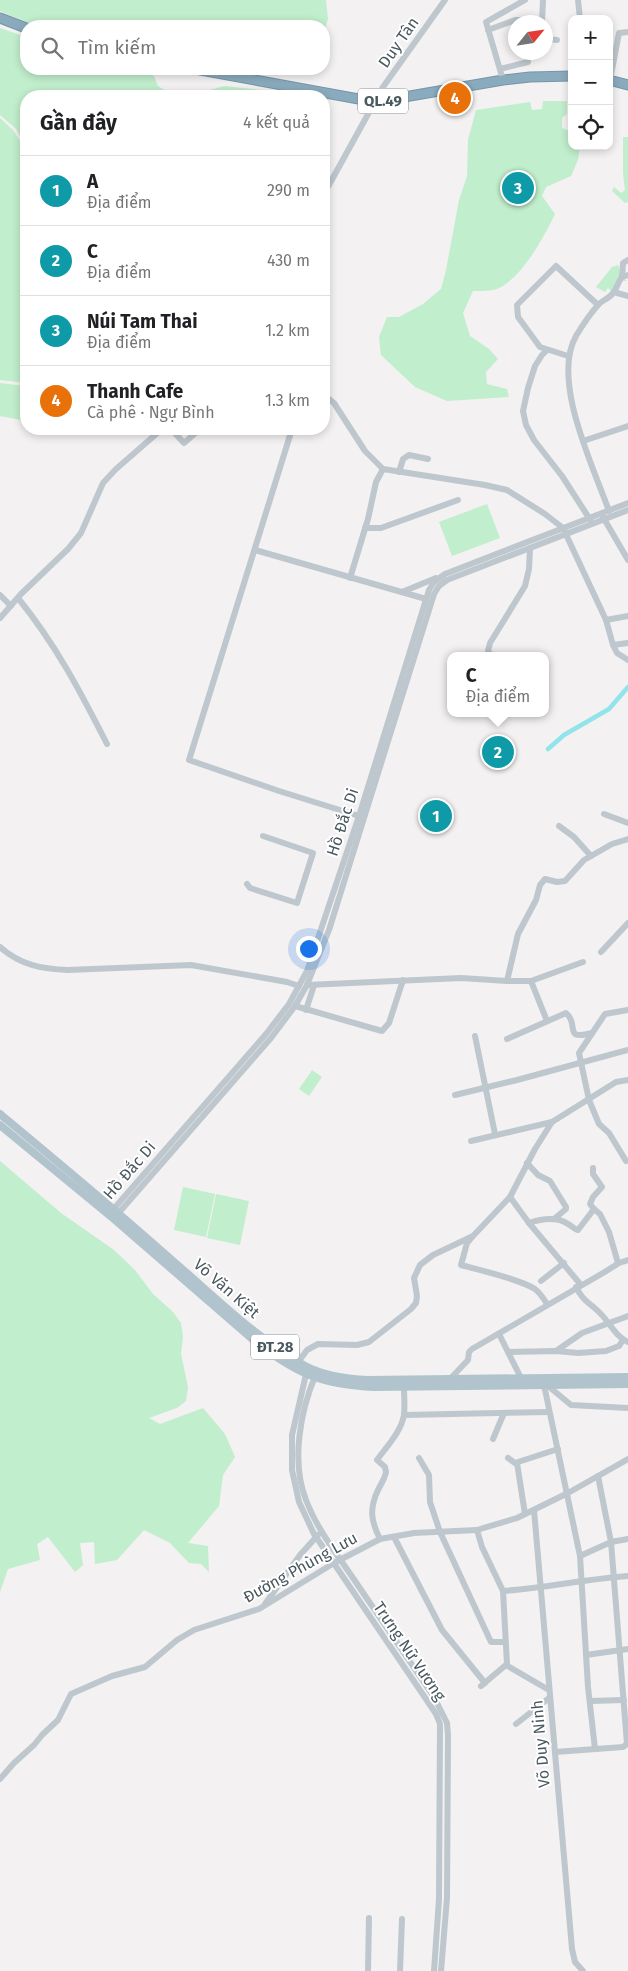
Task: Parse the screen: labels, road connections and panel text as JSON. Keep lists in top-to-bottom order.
{
  "streets": {
    "highway": ["QL.49"],
    "main road": ["Võ Văn Kiệt", "ĐT.28"],
    "street": [
      "Duy Tân",
      "Hồ Đắc Di",
      "Đường Phùng Lưu",
      "Trưng Nữ Vương",
      "Võ Duy Ninh"
    ]
  },
  "crossings": [
    ["Duy Tân", "QL.49"],
    ["Hồ Đắc Di", "Võ Văn Kiệt"],
    ["Võ Văn Kiệt", "Trưng Nữ Vương"],
    ["Đường Phùng Lưu", "Trưng Nữ Vương"],
    ["Đường Phùng Lưu", "Võ Duy Ninh"]
  ],
  "north": "top right",
  "page": {
    "map_buttons": ["+", "−"],
    "search": "Tìm kiếm",
    "pins": [
      "4",
      "3",
      "2",
      "1"
    ],
    "heading": ["Gần đây", "4 kết quả"],
    "list": [
      {
        "mark": "1",
        "name": "A",
        "note": "Địa điểm",
        "value": "290 m"
      },
      {
        "mark": "2",
        "name": "C",
        "note": "Địa điểm",
        "value": "430 m"
      },
      {
        "mark": "3",
        "name": "Núi Tam Thai",
        "note": "Địa điểm",
        "value": "1.2 km"
      },
      {
        "mark": "4",
        "name": "Thanh Cafe",
        "note": "Cà phê · Ngự Bình",
        "value": "1.3 km"
      }
    ],
    "popup": ["C", "Địa điểm"]
  }
}
